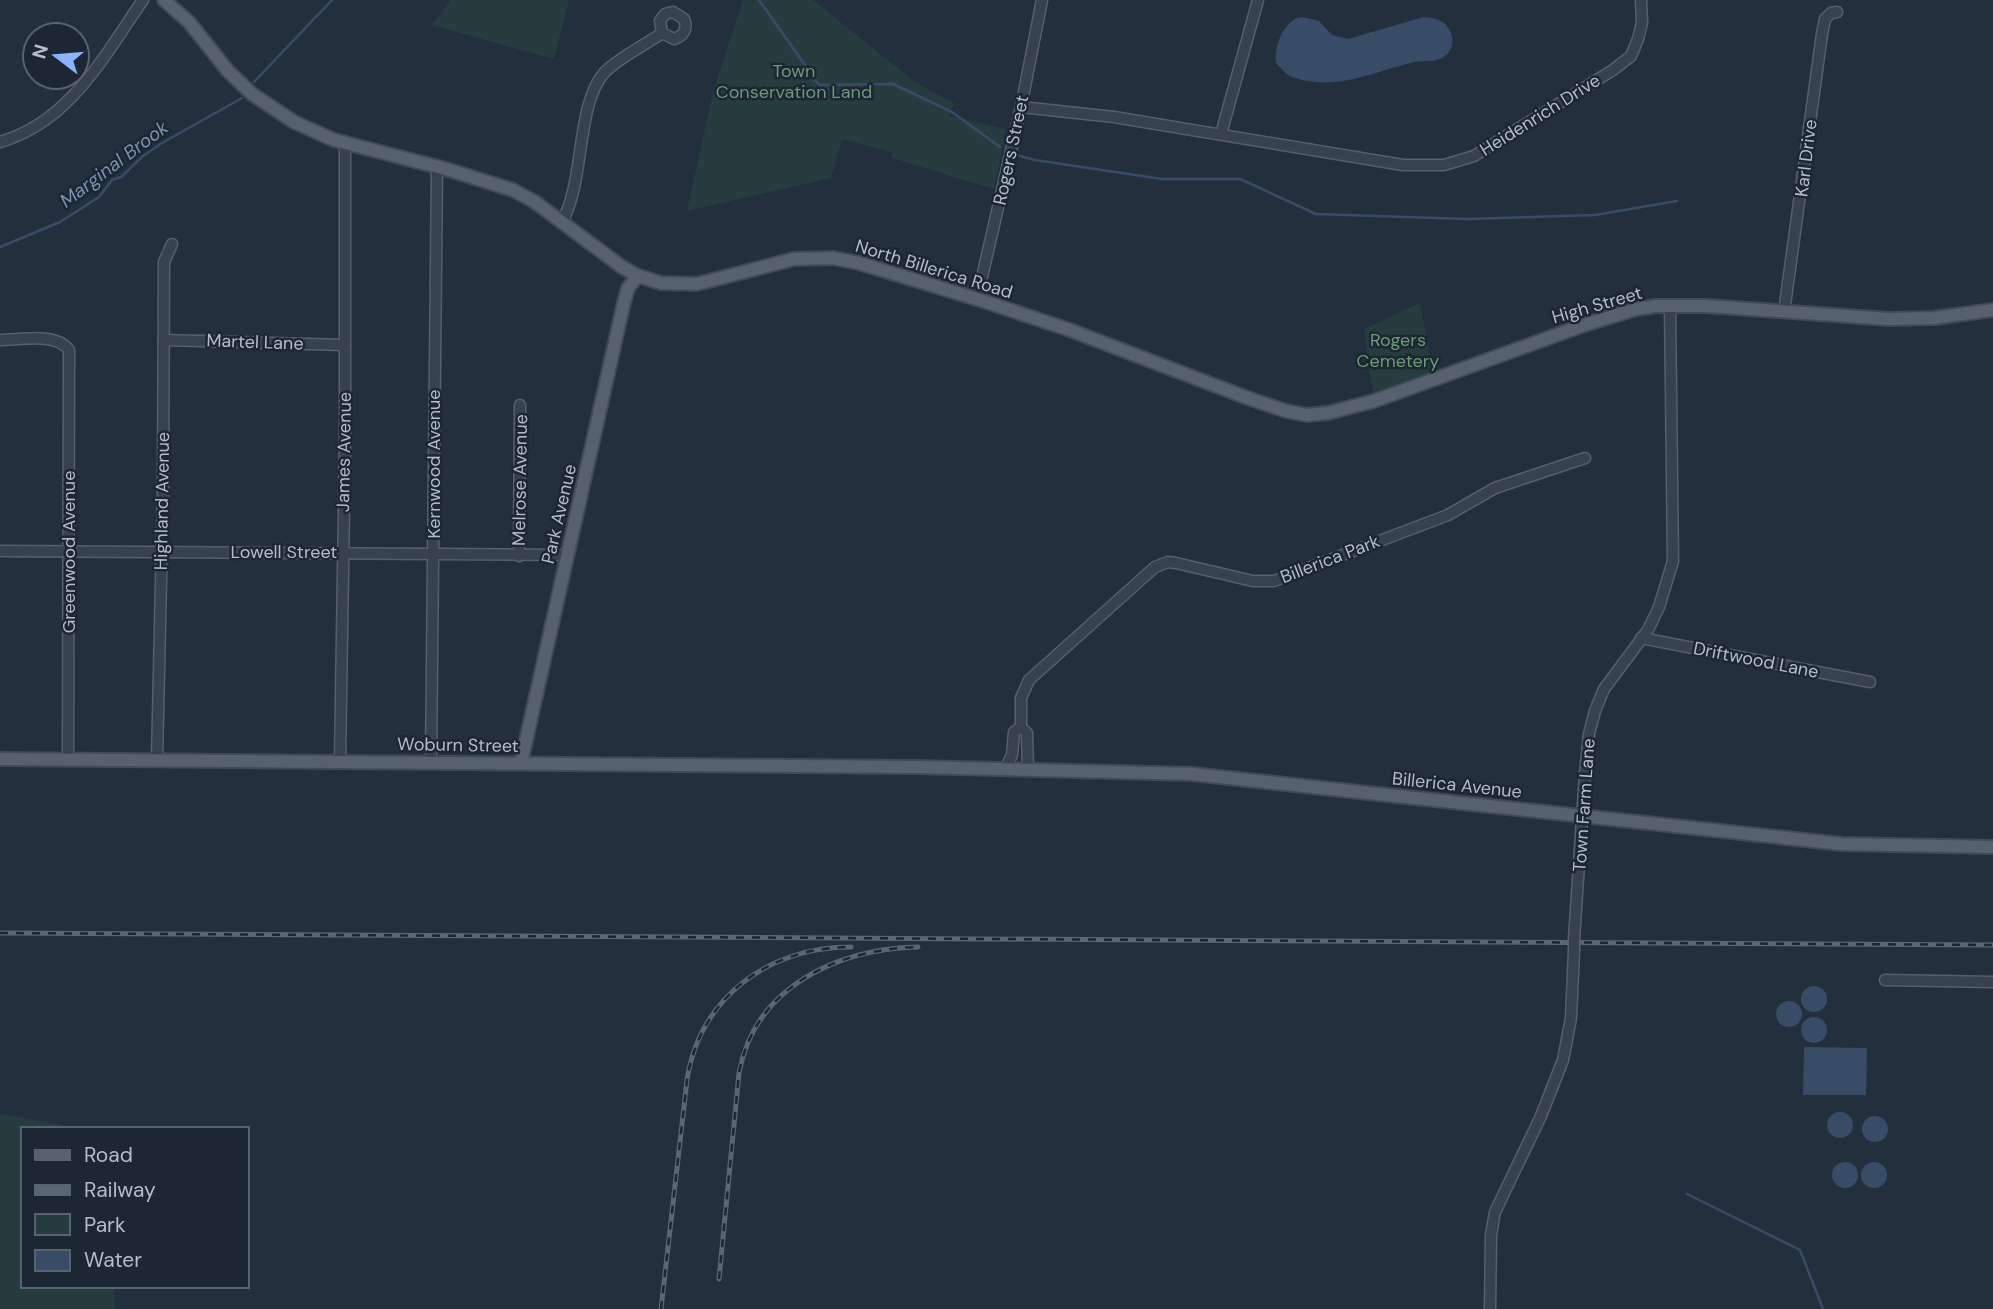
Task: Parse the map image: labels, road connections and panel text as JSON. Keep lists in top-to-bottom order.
{
  "streets": {
    "main road": [
      "North Billerica Road",
      "High Street",
      "Park Avenue",
      "Woburn Street",
      "Billerica Avenue"
    ],
    "street": [
      "Heidenrich Drive",
      "Rogers Street",
      "Karl Drive",
      "Martel Lane",
      "James Avenue",
      "Kernwood Avenue",
      "Melrose Avenue",
      "Highland Avenue",
      "Greenwood Avenue",
      "Lowell Street",
      "Billerica Park",
      "Driftwood Lane",
      "Town Farm Lane"
    ]
  },
  "crossings": [
    ["Heidenrich Drive", "Rogers Street"],
    ["Rogers Street", "North Billerica Road"],
    ["Karl Drive", "High Street"],
    ["North Billerica Road", "High Street"],
    ["North Billerica Road", "James Avenue"],
    ["North Billerica Road", "Kernwood Avenue"],
    ["North Billerica Road", "Park Avenue"],
    ["High Street", "Town Farm Lane"],
    ["Martel Lane", "James Avenue"],
    ["Martel Lane", "Highland Avenue"],
    ["James Avenue", "Lowell Street"],
    ["James Avenue", "Woburn Street"],
    ["Kernwood Avenue", "Lowell Street"],
    ["Kernwood Avenue", "Woburn Street"],
    ["Melrose Avenue", "Lowell Street"],
    ["Highland Avenue", "Lowell Street"],
    ["Highland Avenue", "Woburn Street"],
    ["Park Avenue", "Lowell Street"],
    ["Park Avenue", "Woburn Street"],
    ["Greenwood Avenue", "Lowell Street"],
    ["Greenwood Avenue", "Woburn Street"],
    ["Billerica Park", "Billerica Avenue"],
    ["Driftwood Lane", "Town Farm Lane"],
    ["Woburn Street", "Billerica Avenue"],
    ["Billerica Avenue", "Town Farm Lane"]
  ],
  "water": ["Marginal Brook"],
  "parks": ["Town Conservation Land", "Rogers Cemetery"],
  "legend": [
    "Road",
    "Railway",
    "Park",
    "Water"
  ],
  "north": "left"
}
